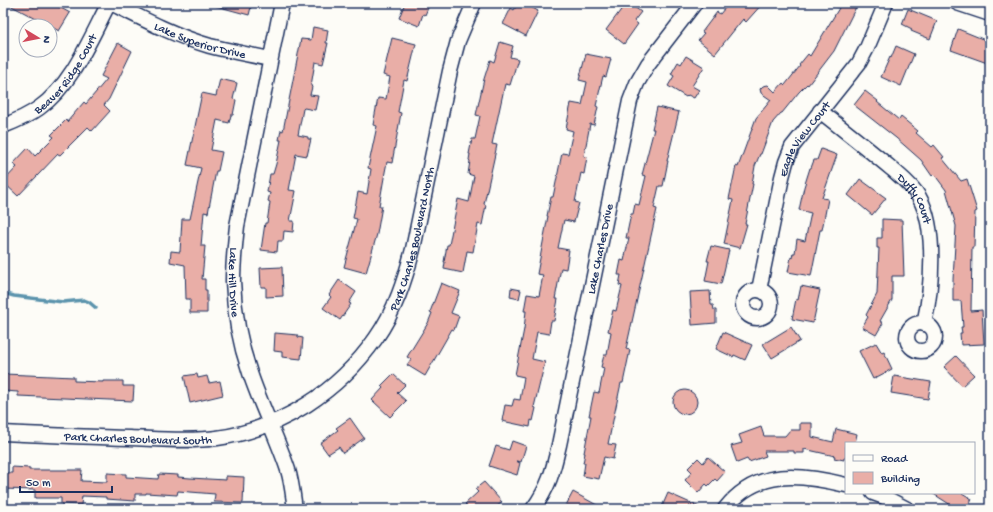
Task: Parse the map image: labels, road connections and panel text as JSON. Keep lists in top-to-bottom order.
{
  "streets": {
    "street": [
      "Lake Superior Drive",
      "Beaver Ridge Court",
      "Eagle View Court",
      "Duffy Court",
      "Park Charles Boulevard North",
      "Lake Charles Drive",
      "Lake Hill Drive",
      "Park Charles Boulevard South"
    ]
  },
  "crossings": [
    ["Lake Superior Drive", "Beaver Ridge Court"],
    ["Lake Superior Drive", "Lake Hill Drive"],
    ["Eagle View Court", "Duffy Court"],
    ["Park Charles Boulevard North", "Lake Hill Drive"],
    ["Park Charles Boulevard North", "Park Charles Boulevard South"],
    ["Lake Hill Drive", "Park Charles Boulevard South"]
  ],
  "legend": ["Road", "Building"],
  "scale_bar": "50 m",
  "north": "right"
}
